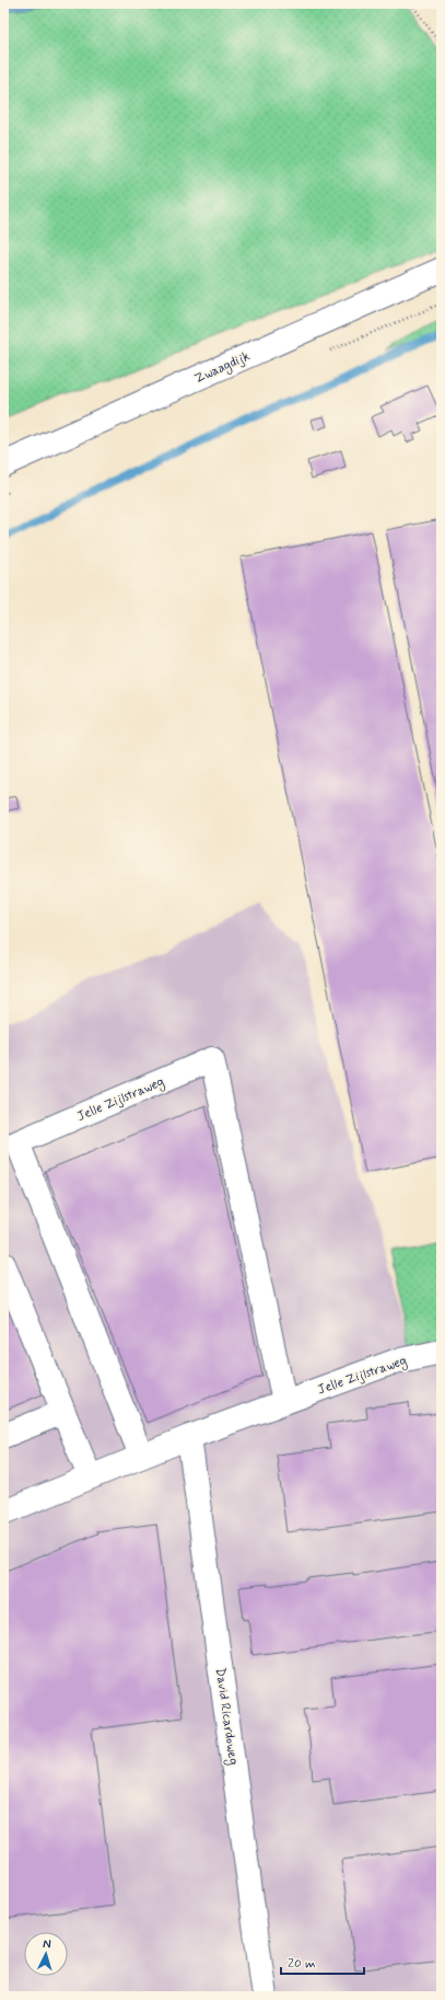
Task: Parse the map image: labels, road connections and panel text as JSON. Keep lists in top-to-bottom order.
{
  "streets": {
    "street": ["Zwaagdijk", "Jelle Zijlstraweg", "David Ricardoweg"]
  },
  "crossings": [
    ["Jelle Zijlstraweg", "David Ricardoweg"]
  ],
  "scale_bar": "20 m",
  "north": "top"
}
